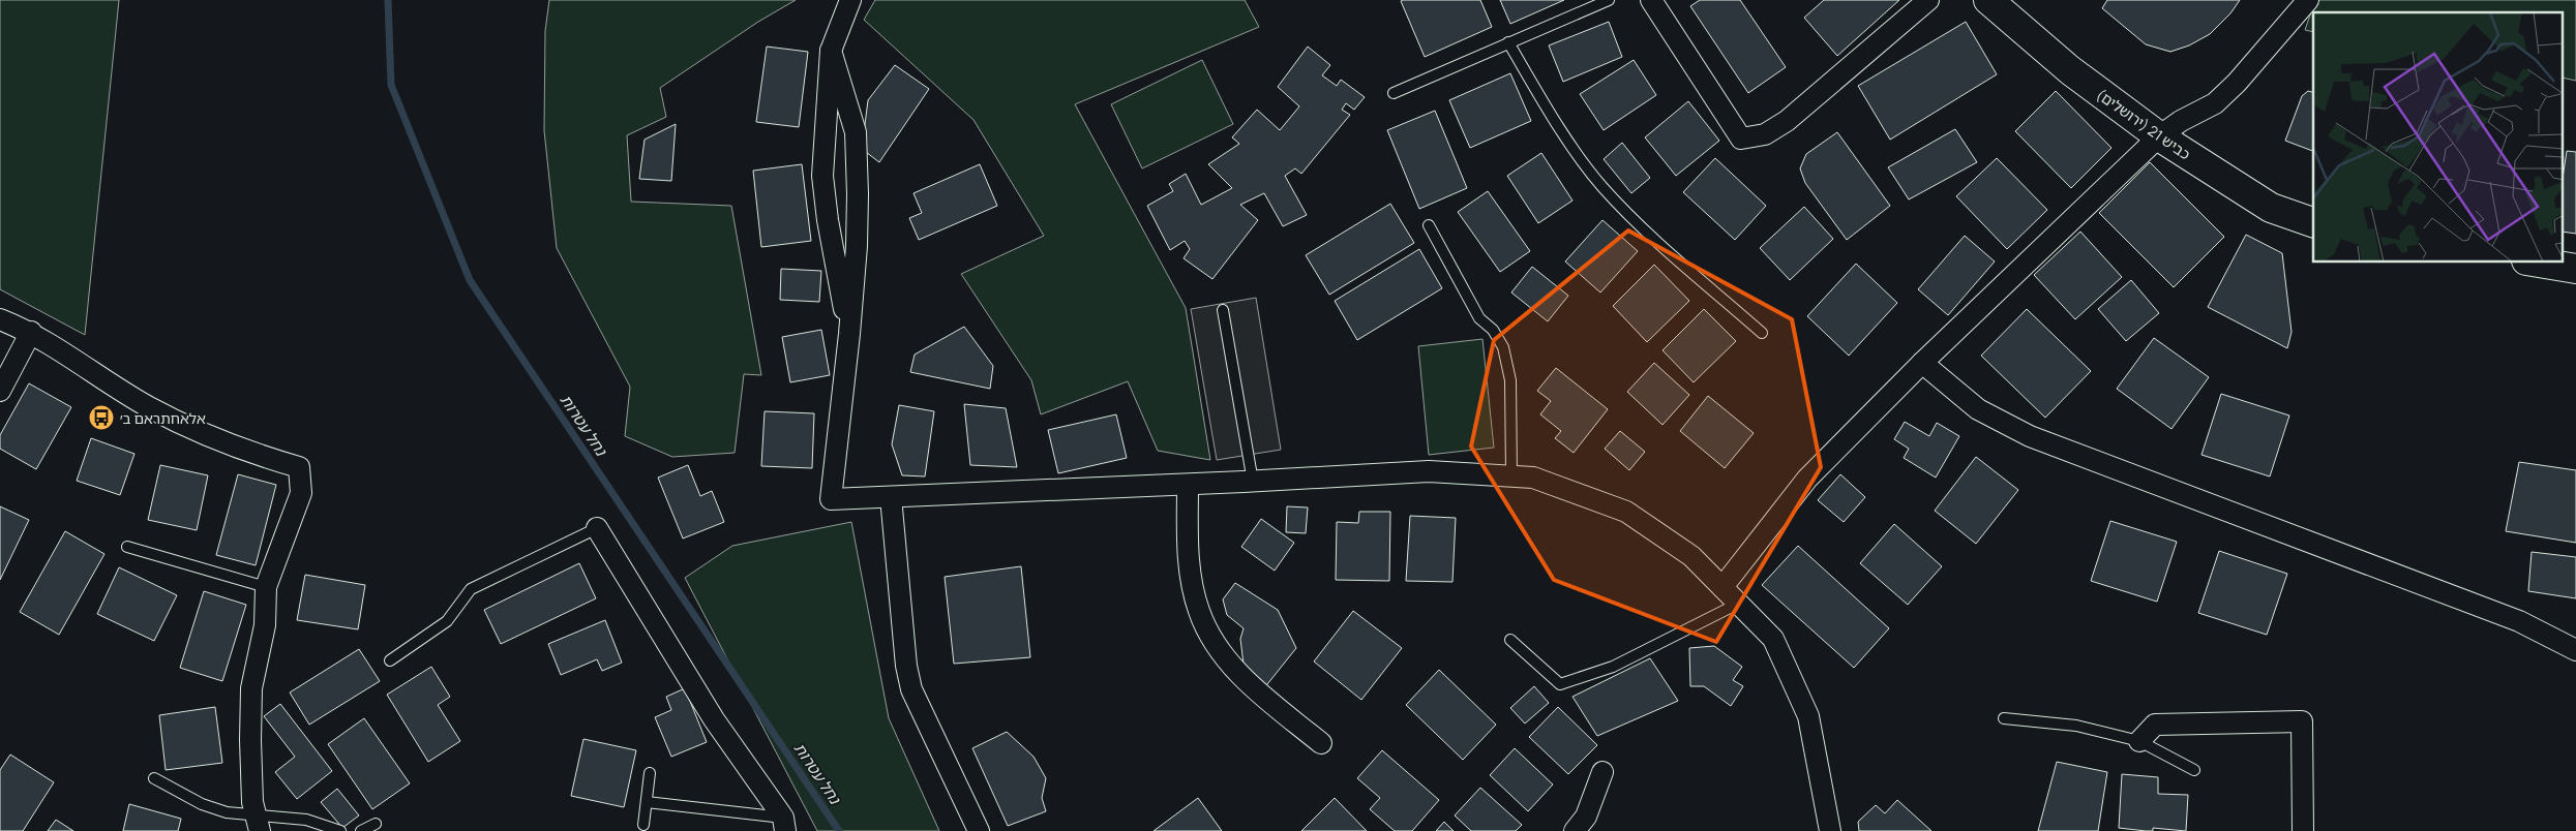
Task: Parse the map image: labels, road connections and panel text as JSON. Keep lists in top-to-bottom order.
{
  "streets": {
    "main road": ["כביש 21 (ירושלים)"]
  },
  "water": ["נחל עטרות"],
  "places": {
    "bus stop": ["אלאחתראם ב׳"]
  }
}
